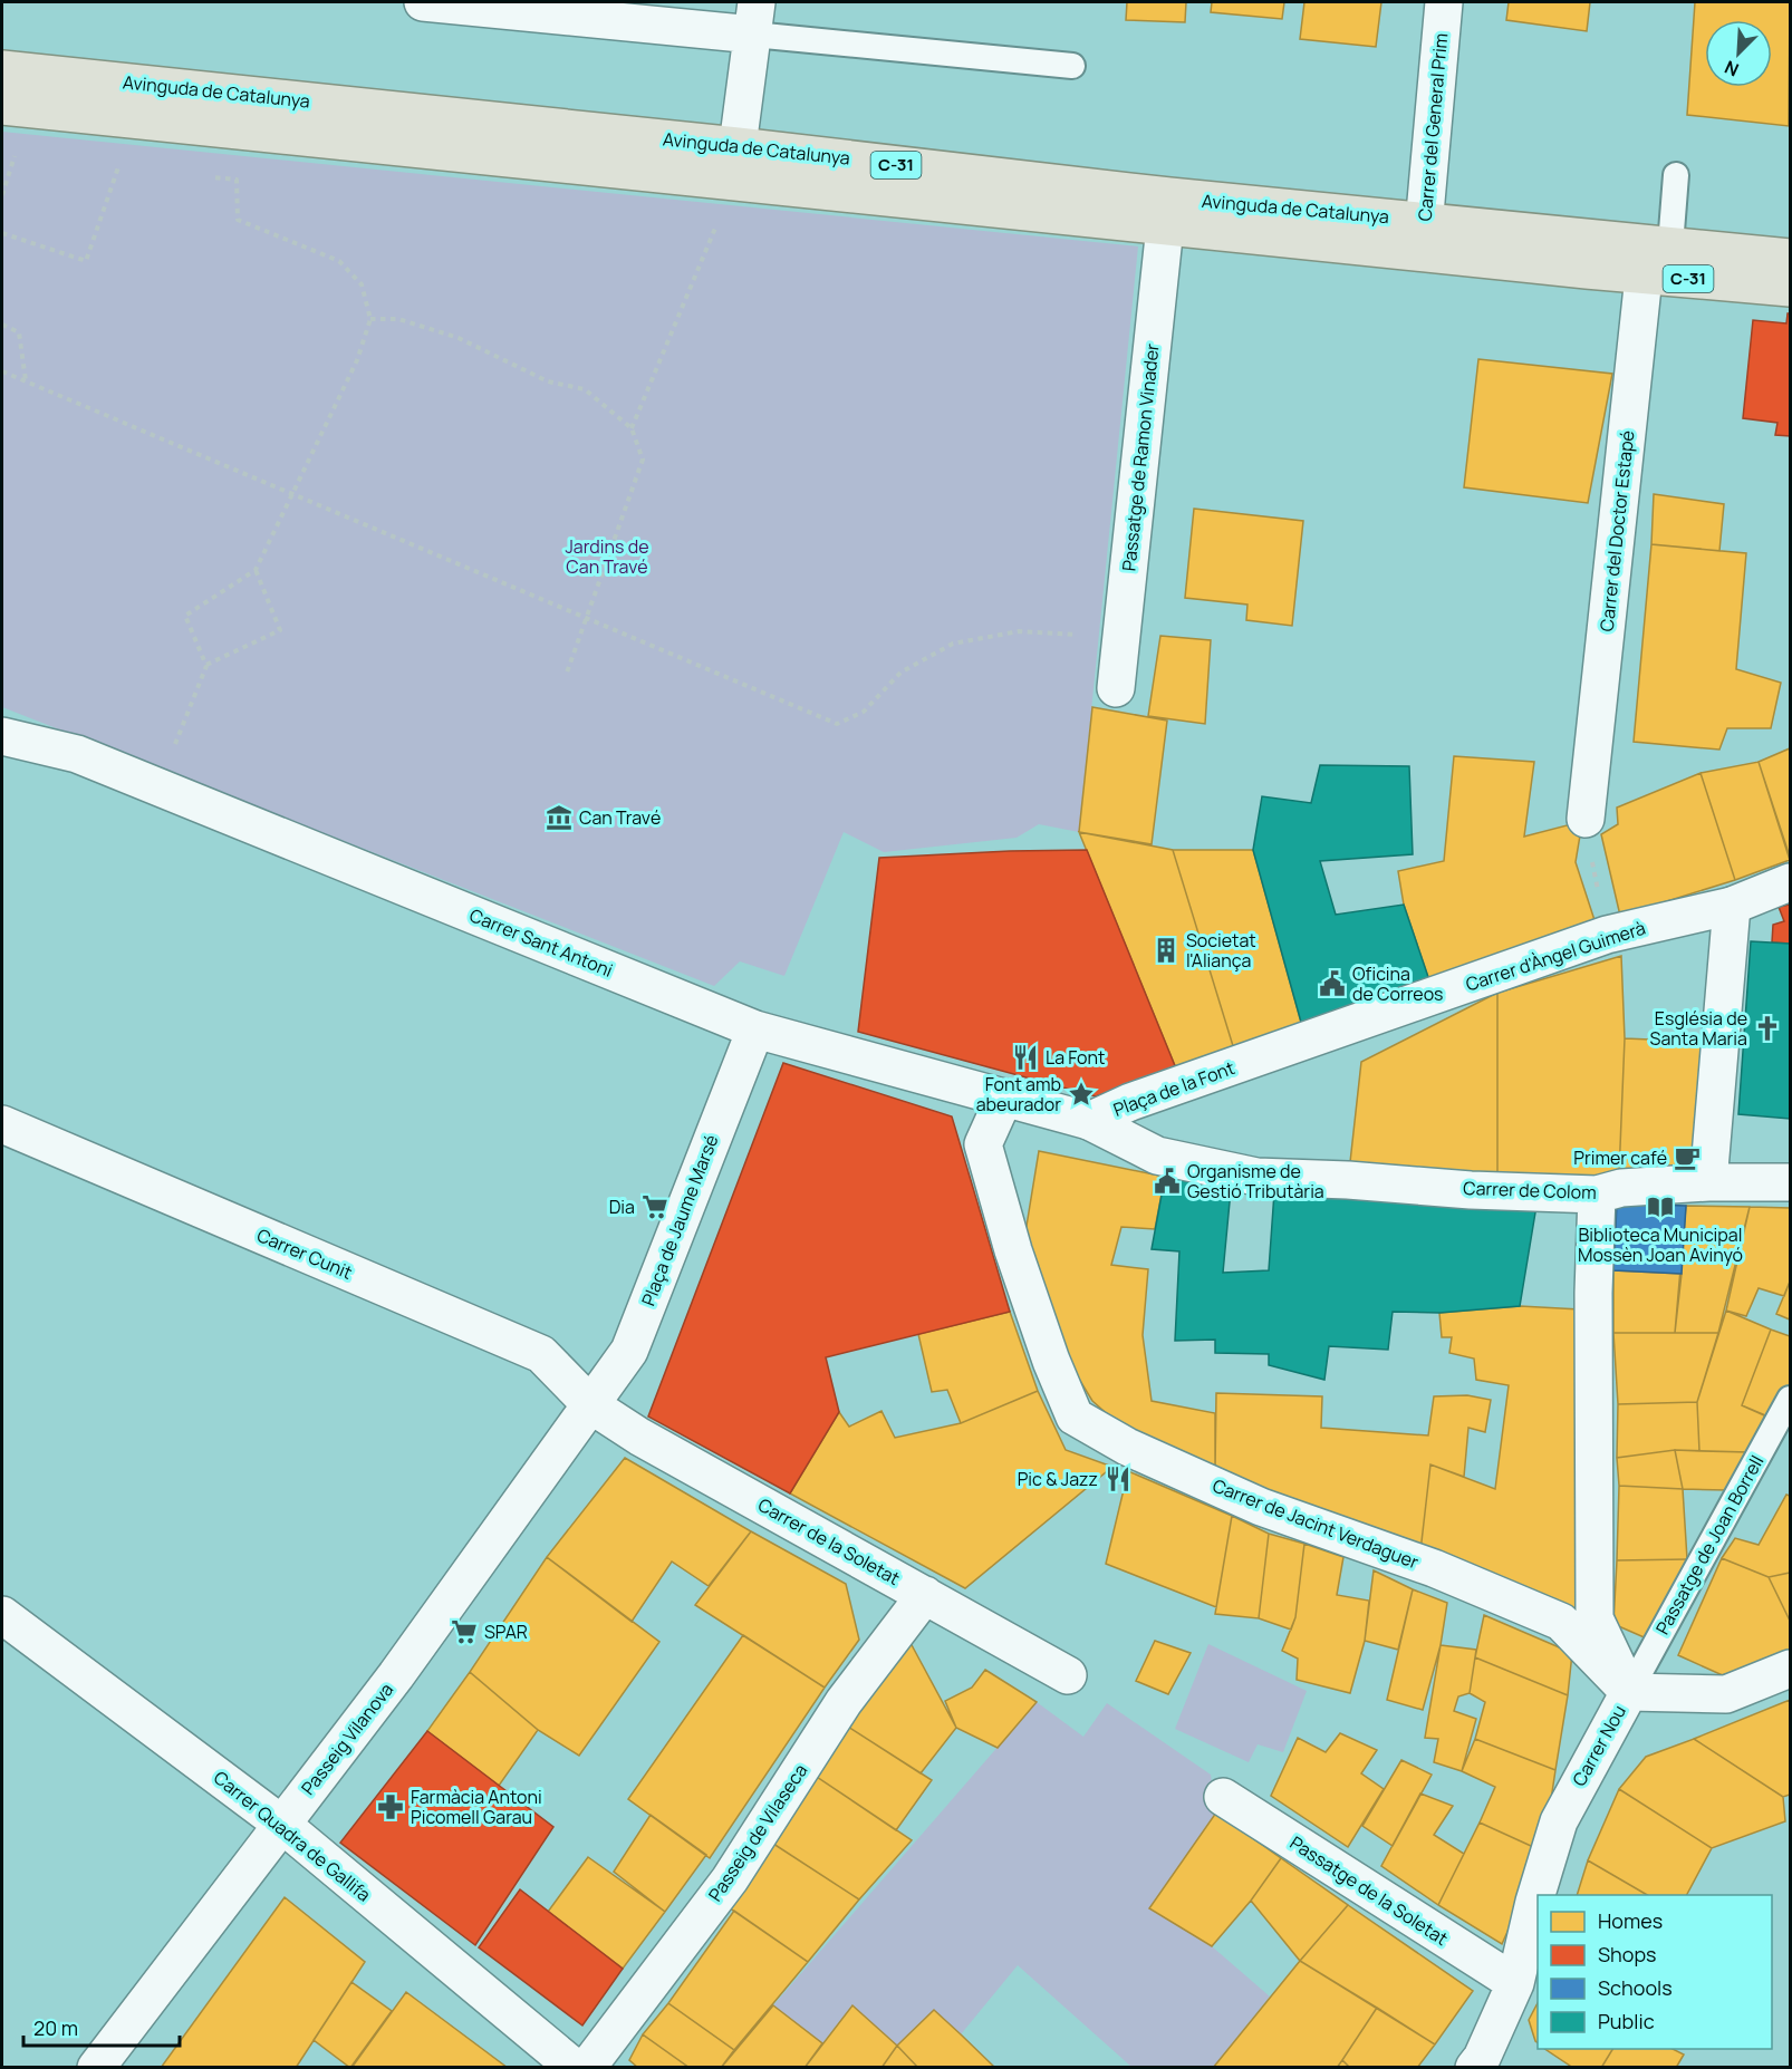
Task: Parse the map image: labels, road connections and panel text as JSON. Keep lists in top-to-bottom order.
{
  "streets": {
    "main road": ["Avinguda de Catalunya", "C-31"],
    "street": [
      "Carrer del General Prim",
      "Passatge de Ramon Vinader",
      "Carrer del Doctor Estapé",
      "Carrer Sant Antoni",
      "Carrer d'Àngel Guimerà",
      "Plaça de la Font",
      "Carrer de Colom",
      "Plaça de Jaume Marsé",
      "Carrer Cunit",
      "Carrer de Jacint Verdaguer",
      "Carrer de la Soletat",
      "Passeig Vilanova",
      "Carrer Nou",
      "Passeig de Vilaseca",
      "Carrer Quadra de Gallifa",
      "Passatge de la Soletat"
    ],
    "lane": ["Passatge de Joan Borrell"]
  },
  "crossings": [
    ["Avinguda de Catalunya", "Carrer del General Prim"],
    ["Avinguda de Catalunya", "Passatge de Ramon Vinader"],
    ["Avinguda de Catalunya", "Carrer del Doctor Estapé"],
    ["Carrer Sant Antoni", "Plaça de la Font"],
    ["Carrer Sant Antoni", "Plaça de Jaume Marsé"],
    ["Carrer Sant Antoni", "Carrer de Jacint Verdaguer"],
    ["Carrer d'Àngel Guimerà", "Plaça de la Font"],
    ["Plaça de la Font", "Carrer de Colom"],
    ["Carrer de Colom", "Carrer Nou"],
    ["Plaça de Jaume Marsé", "Carrer Cunit"],
    ["Plaça de Jaume Marsé", "Carrer de la Soletat"],
    ["Plaça de Jaume Marsé", "Passeig Vilanova"],
    ["Carrer Cunit", "Carrer de la Soletat"],
    ["Carrer Cunit", "Passeig Vilanova"],
    ["Carrer de Jacint Verdaguer", "Passatge de Joan Borrell"],
    ["Carrer de Jacint Verdaguer", "Carrer Nou"],
    ["Carrer de la Soletat", "Passeig Vilanova"],
    ["Carrer de la Soletat", "Passeig de Vilaseca"],
    ["Passatge de Joan Borrell", "Carrer Nou"],
    ["Passeig Vilanova", "Carrer Quadra de Gallifa"],
    ["Carrer Nou", "Passatge de la Soletat"]
  ],
  "parks": ["Jardins de Can Travé"],
  "places": {
    "museum": ["Can Travé"],
    "building": ["Societat l'Aliança"],
    "public building": ["Oficina de Correos", "Organisme de Gestió Tributària"],
    "church": ["Església de Santa Maria"],
    "restaurant": ["La Font", "Pic & Jazz"],
    "place": ["Font amb abeurador"],
    "cafe": ["Primer café"],
    "supermarket": ["Dia", "SPAR"],
    "library": ["Biblioteca Municipal Mossèn Joan Avinyó"],
    "pharmacy": ["Farmàcia Antoni Picomell Garau"]
  },
  "legend": [
    "Homes",
    "Shops",
    "Schools",
    "Public"
  ],
  "scale_bar": "20 m",
  "north": "bottom left"
}
